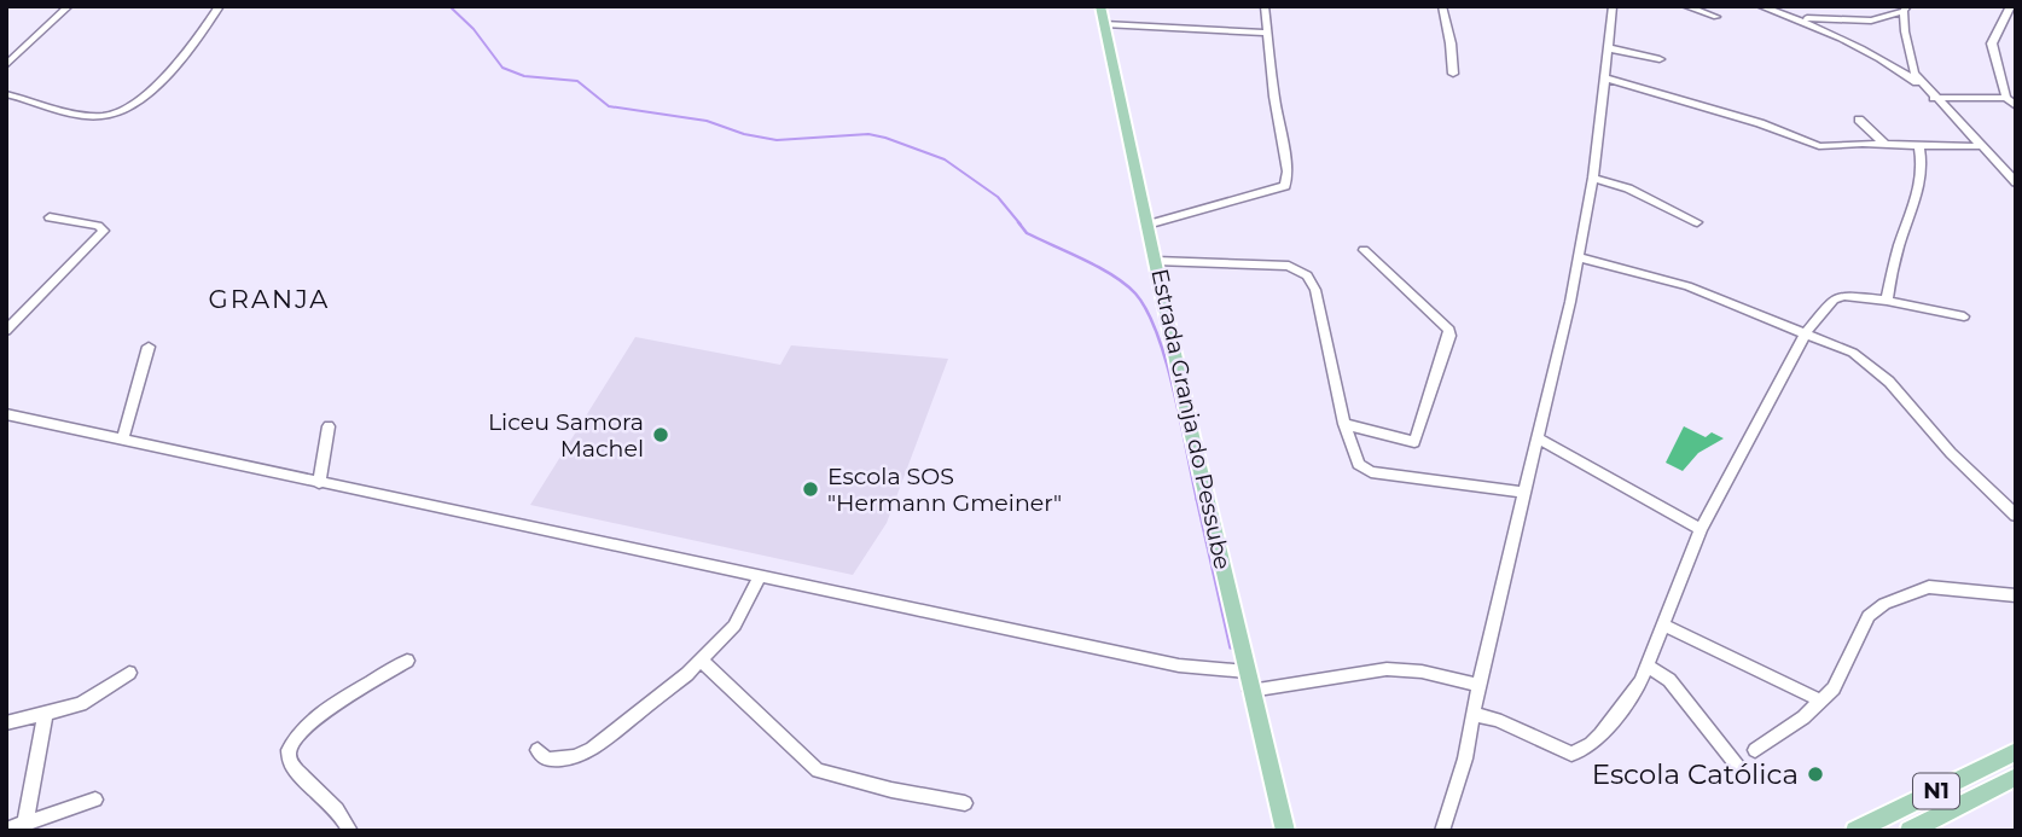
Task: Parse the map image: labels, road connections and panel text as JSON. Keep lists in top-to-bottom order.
{
  "streets": {
    "main road": ["Estrada Granja do Pessube", "N1"]
  },
  "districts": ["GRANJA"],
  "places": ["Liceu Samora Machel", "Escola SOS \"Hermann Gmeiner\"", "Escola Católica"]
}
